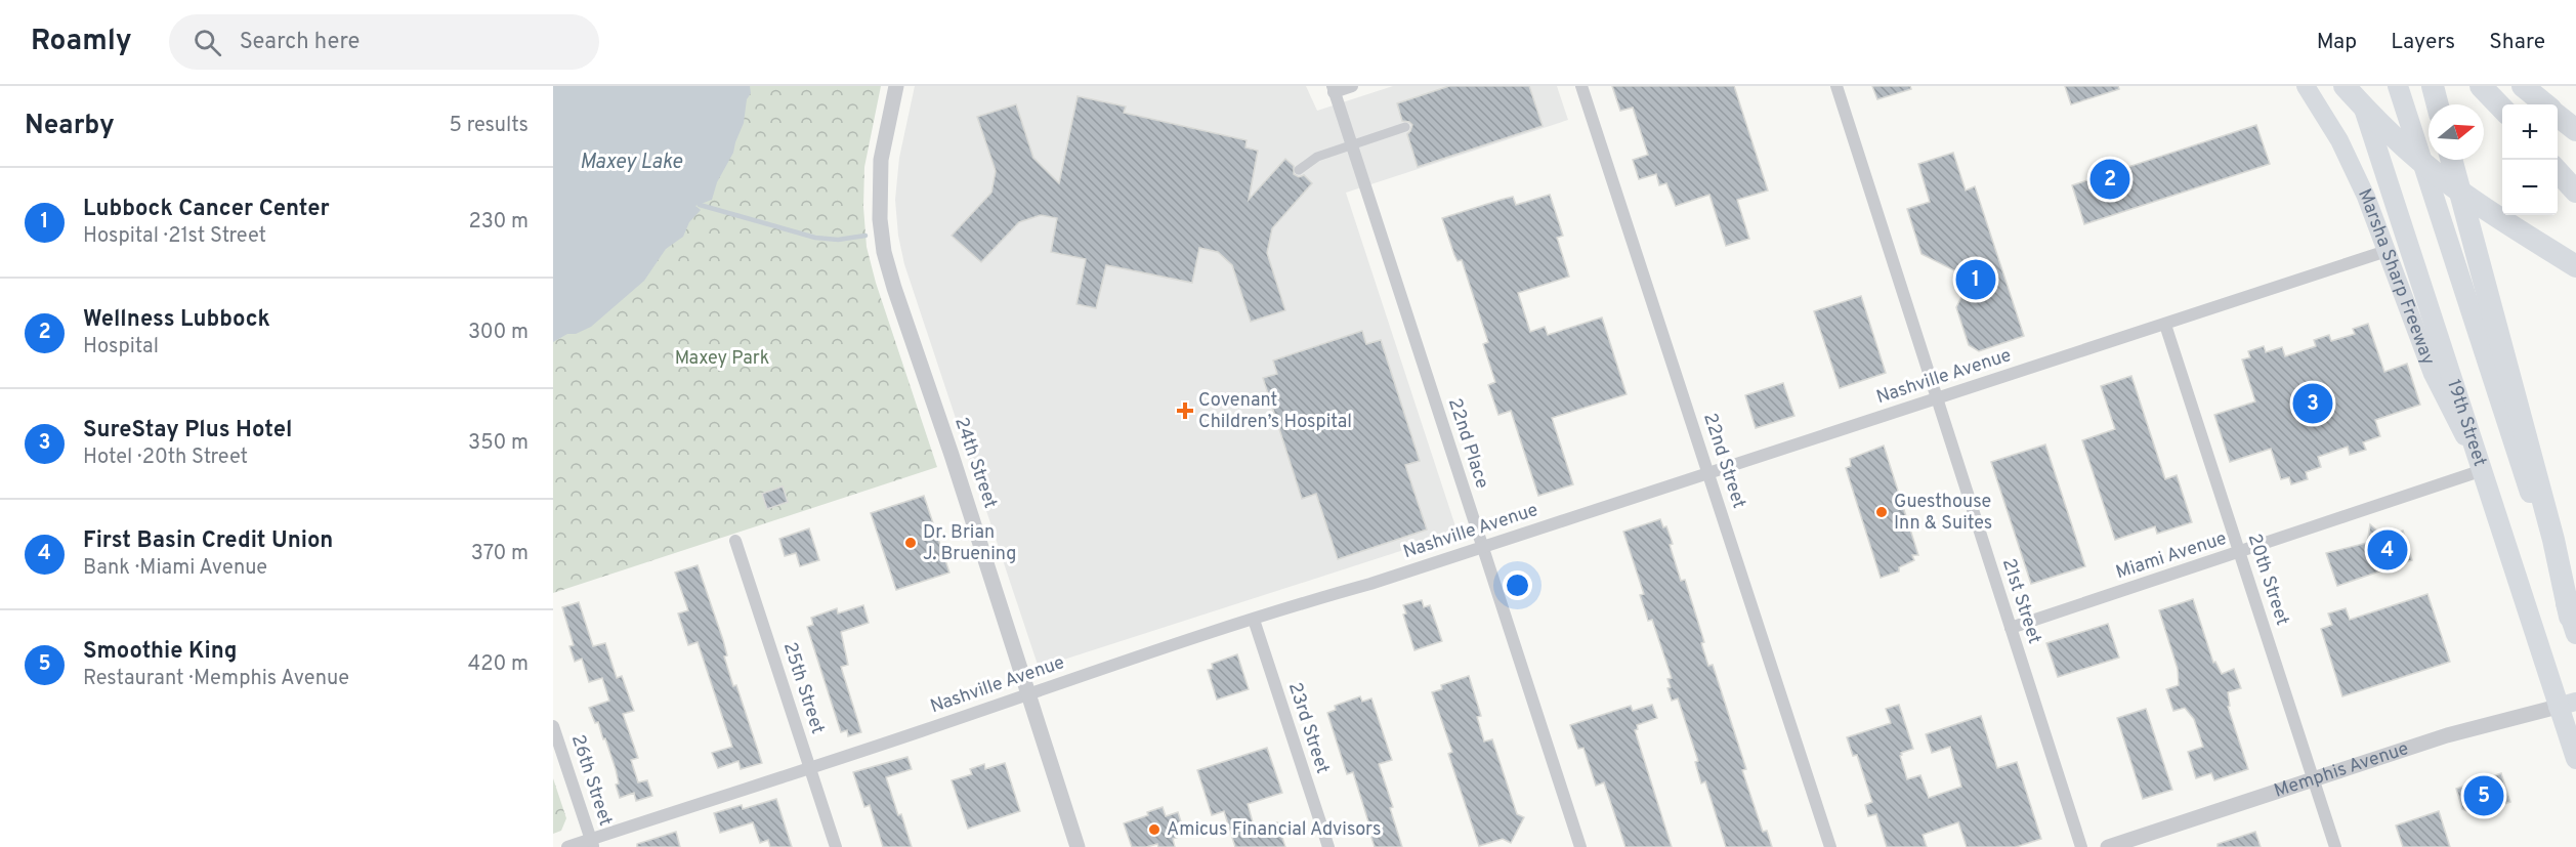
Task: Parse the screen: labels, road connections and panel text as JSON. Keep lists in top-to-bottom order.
{
  "streets": {
    "main road": ["Marsha Sharp Freeway", "19th Street"],
    "street": [
      "Nashville Avenue",
      "22nd Place",
      "22nd Street",
      "24th Street",
      "Miami Avenue",
      "20th Street",
      "21st Street",
      "25th Street",
      "23rd Street",
      "Memphis Avenue",
      "26th Street"
    ]
  },
  "crossings": [
    ["Marsha Sharp Freeway", "Nashville Avenue"],
    ["Marsha Sharp Freeway", "19th Street"],
    ["Marsha Sharp Freeway", "Miami Avenue"],
    ["Nashville Avenue", "22nd Place"],
    ["Nashville Avenue", "22nd Street"],
    ["Nashville Avenue", "24th Street"],
    ["Nashville Avenue", "20th Street"],
    ["Nashville Avenue", "21st Street"],
    ["Nashville Avenue", "25th Street"],
    ["Nashville Avenue", "23rd Street"],
    ["Nashville Avenue", "26th Street"],
    ["19th Street", "Miami Avenue"],
    ["19th Street", "Memphis Avenue"],
    ["Miami Avenue", "20th Street"],
    ["Miami Avenue", "21st Street"],
    ["20th Street", "Memphis Avenue"]
  ],
  "water": ["Maxey Lake"],
  "parks": ["Maxey Park"],
  "places": {
    "health": ["Covenant Children’s Hospital"],
    "other": ["Guesthouse Inn & Suites", "Dr. Brian J. Bruening", "Amicus Financial Advisors"]
  },
  "north": "right",
  "page": {
    "header": "Roamly",
    "search": "Search here",
    "nav": ["Map", "Layers", "Share"],
    "heading": ["Nearby", "5 results"],
    "map_buttons": ["+", "−"],
    "pins": [
      "2",
      "1",
      "3",
      "4",
      "5"
    ],
    "list": [
      {
        "mark": "1",
        "name": "Lubbock Cancer Center",
        "note": "Hospital · 21st Street",
        "value": "230 m"
      },
      {
        "mark": "2",
        "name": "Wellness Lubbock",
        "note": "Hospital",
        "value": "300 m"
      },
      {
        "mark": "3",
        "name": "SureStay Plus Hotel",
        "note": "Hotel · 20th Street",
        "value": "350 m"
      },
      {
        "mark": "4",
        "name": "First Basin Credit Union",
        "note": "Bank · Miami Avenue",
        "value": "370 m"
      },
      {
        "mark": "5",
        "name": "Smoothie King",
        "note": "Restaurant · Memphis Avenue",
        "value": "420 m"
      }
    ]
  }
}
